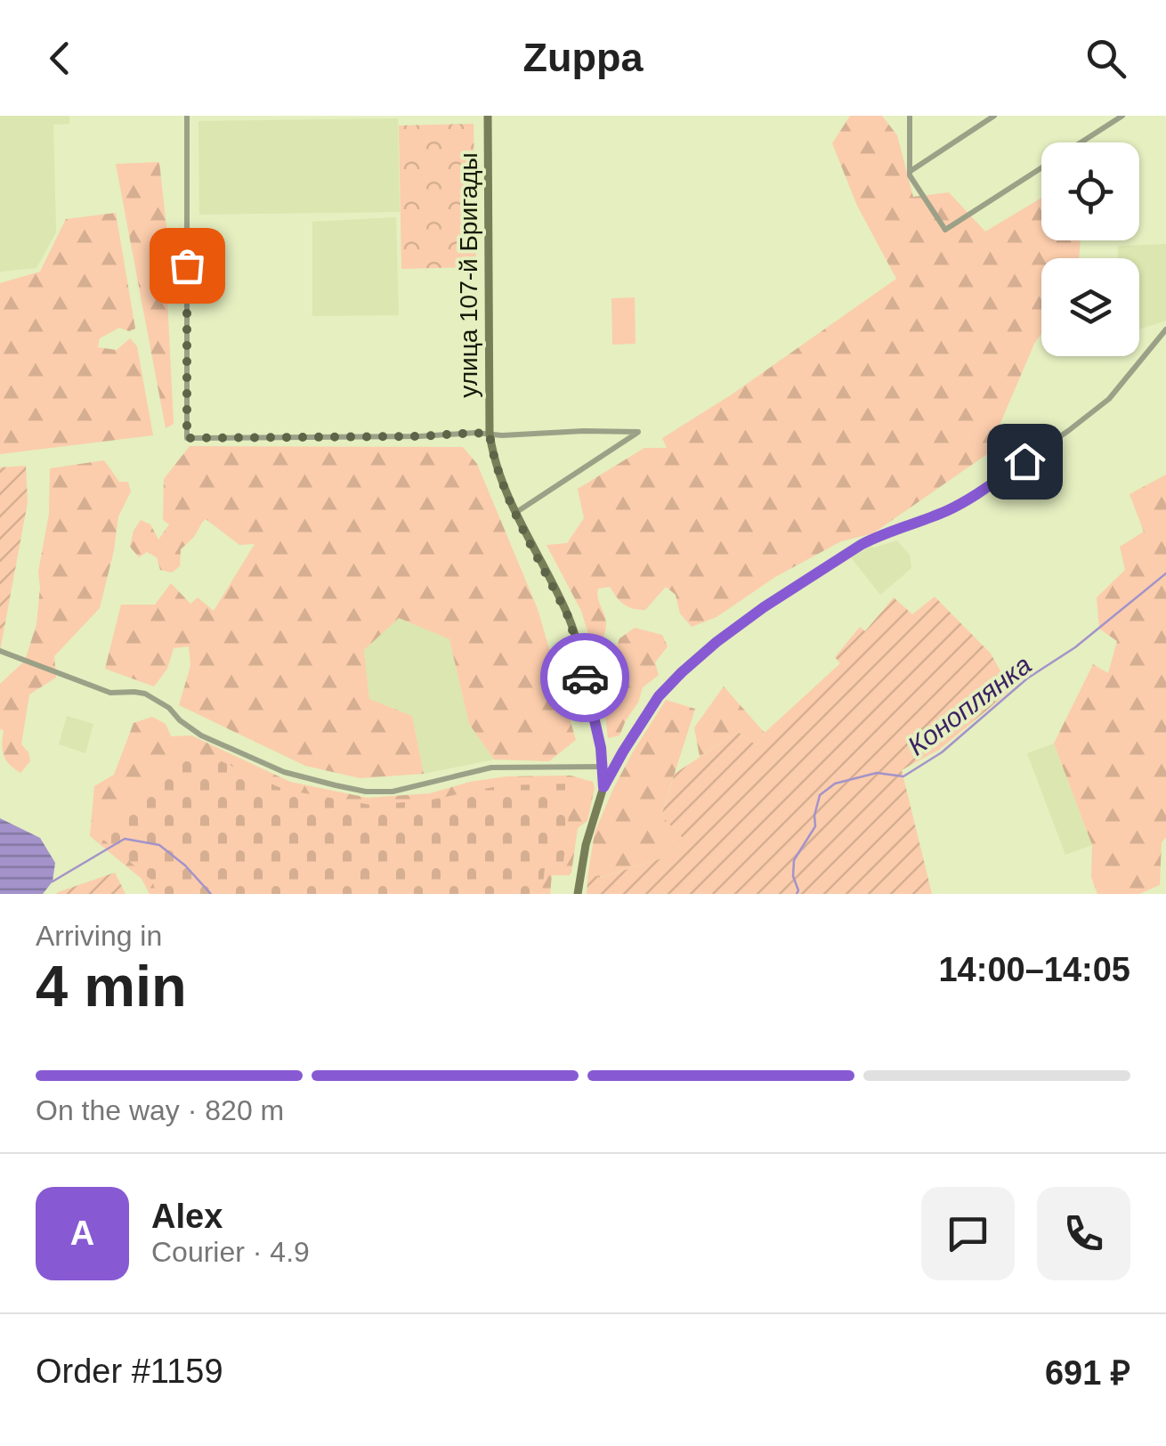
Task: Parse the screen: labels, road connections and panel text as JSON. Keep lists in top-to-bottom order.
{
  "streets": {
    "main road": ["улица 107-й Бригады"]
  },
  "water": ["Коноплянка"],
  "page": {
    "header": "Zuppa",
    "heading": ["4 min", "Arriving in", "14:00–14:05"],
    "panel": [
      "Alex",
      "Courier · 4.9",
      "Order #1159",
      "691 ₽"
    ],
    "bar": "On the way · 820 m",
    "round": "A"
  }
}
